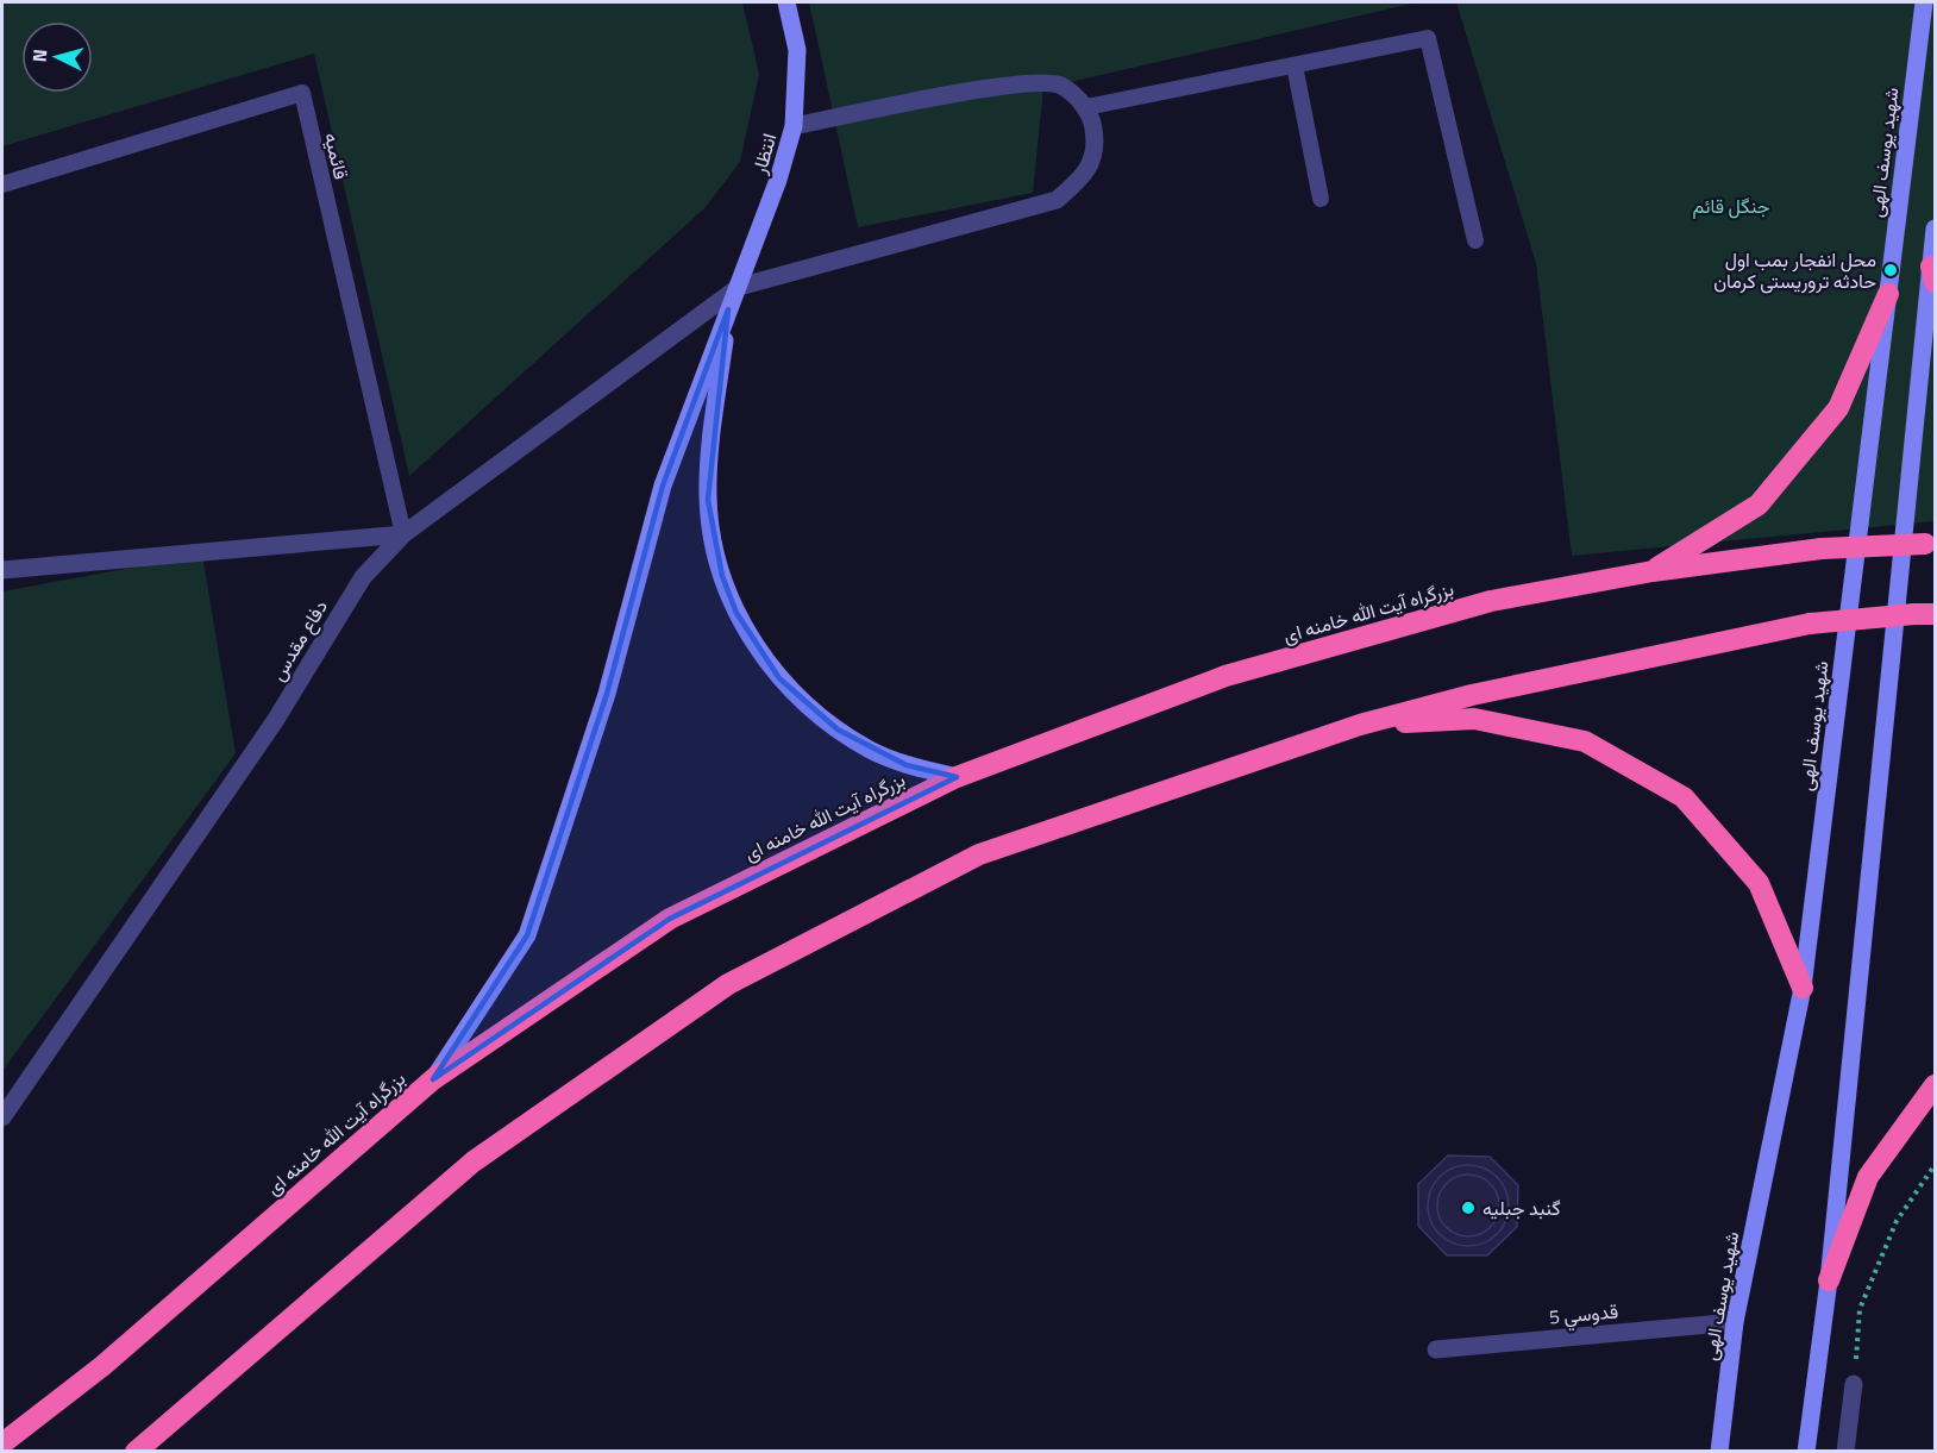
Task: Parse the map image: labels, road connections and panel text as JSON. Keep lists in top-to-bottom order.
{
  "streets": {
    "highway": ["بزرگراه آیت الله خامنه ای"],
    "street": [
      "شهید یوسف الهی",
      "انتظار",
      "دفاع مقدس",
      "قدوسي 5"
    ],
    "lane": ["قائمیه"]
  },
  "crossings": [
    ["شهید یوسف الهی", "قدوسي 5"],
    ["انتظار", "دفاع مقدس"],
    ["قائمیه", "دفاع مقدس"]
  ],
  "parks": ["جنگل قائم"],
  "places": ["محل انفجار بمب اول حادثه تروریستی کرمان", "گنبد جبلیه"],
  "north": "left"
}
